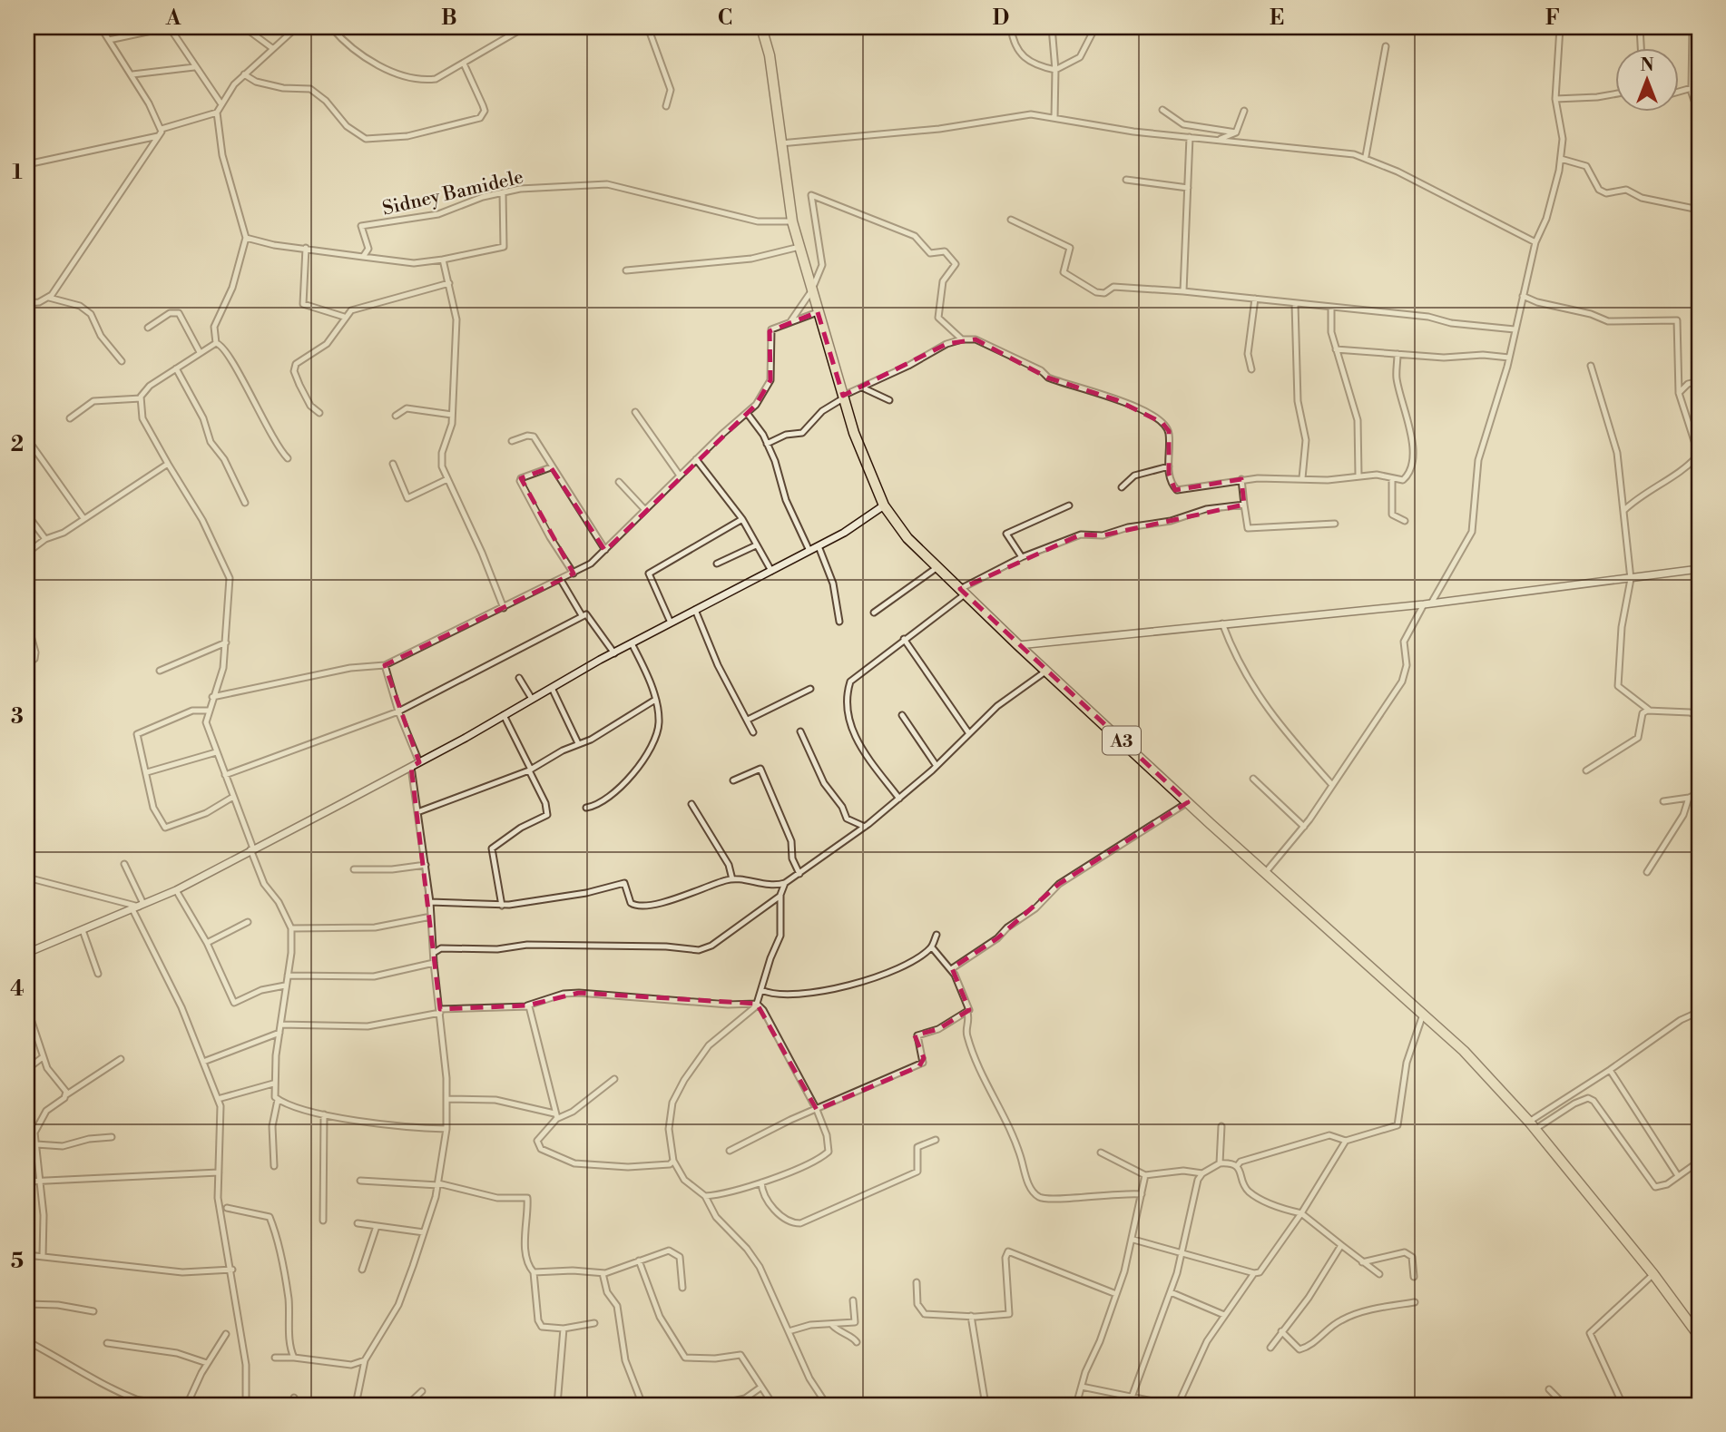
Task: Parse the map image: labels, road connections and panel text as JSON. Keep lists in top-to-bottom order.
{
  "streets": {
    "highway": ["A3"],
    "street": ["Sidney Bamidele"]
  },
  "crossings": [
    ["Sidney Bamidele", "A3"]
  ],
  "north": "top",
  "grid": {
    "columns": [
      "A",
      "B",
      "C",
      "D",
      "E",
      "F"
    ],
    "rows": [
      "1",
      "2",
      "3",
      "4",
      "5"
    ]
  }
}
